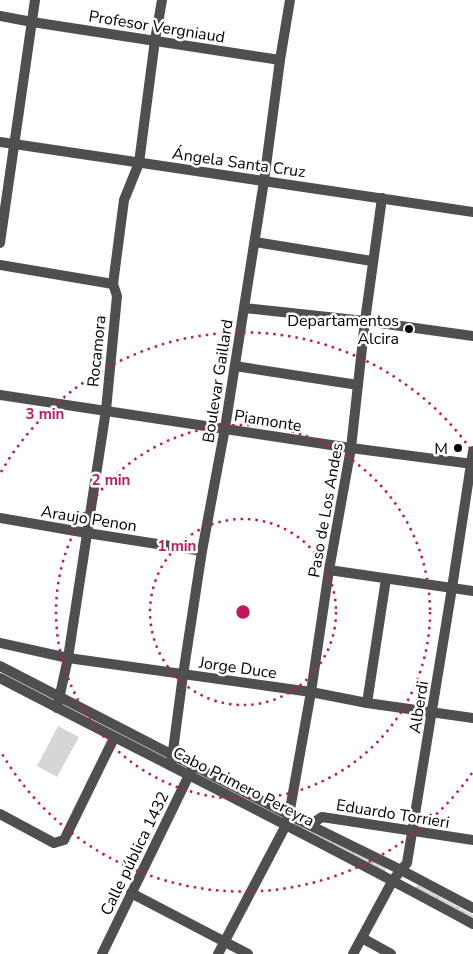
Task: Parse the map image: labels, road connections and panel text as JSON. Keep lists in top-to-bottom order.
{
  "streets": {
    "street": [
      "Profesor Vergniaud",
      "Ángela Santa Cruz",
      "Rocamora",
      "Boulevar Gaillard",
      "Piamonte",
      "Paso de Los Andes",
      "Araujo Penon",
      "Jorge Duce",
      "Alberdi",
      "Cabo Primero Pereyra",
      "Eduardo Torrieri",
      "Calle pública 1432"
    ]
  },
  "crossings": [
    ["Profesor Vergniaud", "Rocamora"],
    ["Profesor Vergniaud", "Boulevar Gaillard"],
    ["Ángela Santa Cruz", "Rocamora"],
    ["Ángela Santa Cruz", "Boulevar Gaillard"],
    ["Ángela Santa Cruz", "Paso de Los Andes"],
    ["Rocamora", "Piamonte"],
    ["Rocamora", "Araujo Penon"],
    ["Rocamora", "Jorge Duce"],
    ["Rocamora", "Cabo Primero Pereyra"],
    ["Boulevar Gaillard", "Piamonte"],
    ["Boulevar Gaillard", "Araujo Penon"],
    ["Boulevar Gaillard", "Jorge Duce"],
    ["Boulevar Gaillard", "Cabo Primero Pereyra"],
    ["Piamonte", "Paso de Los Andes"],
    ["Piamonte", "Alberdi"],
    ["Paso de Los Andes", "Jorge Duce"],
    ["Paso de Los Andes", "Cabo Primero Pereyra"],
    ["Jorge Duce", "Alberdi"],
    ["Alberdi", "Cabo Primero Pereyra"],
    ["Alberdi", "Eduardo Torrieri"],
    ["Cabo Primero Pereyra", "Eduardo Torrieri"],
    ["Cabo Primero Pereyra", "Calle pública 1432"]
  ],
  "places": ["Departamentos Alcira", "M"],
  "rings": ["3 min", "2 min", "1 min"]
}
